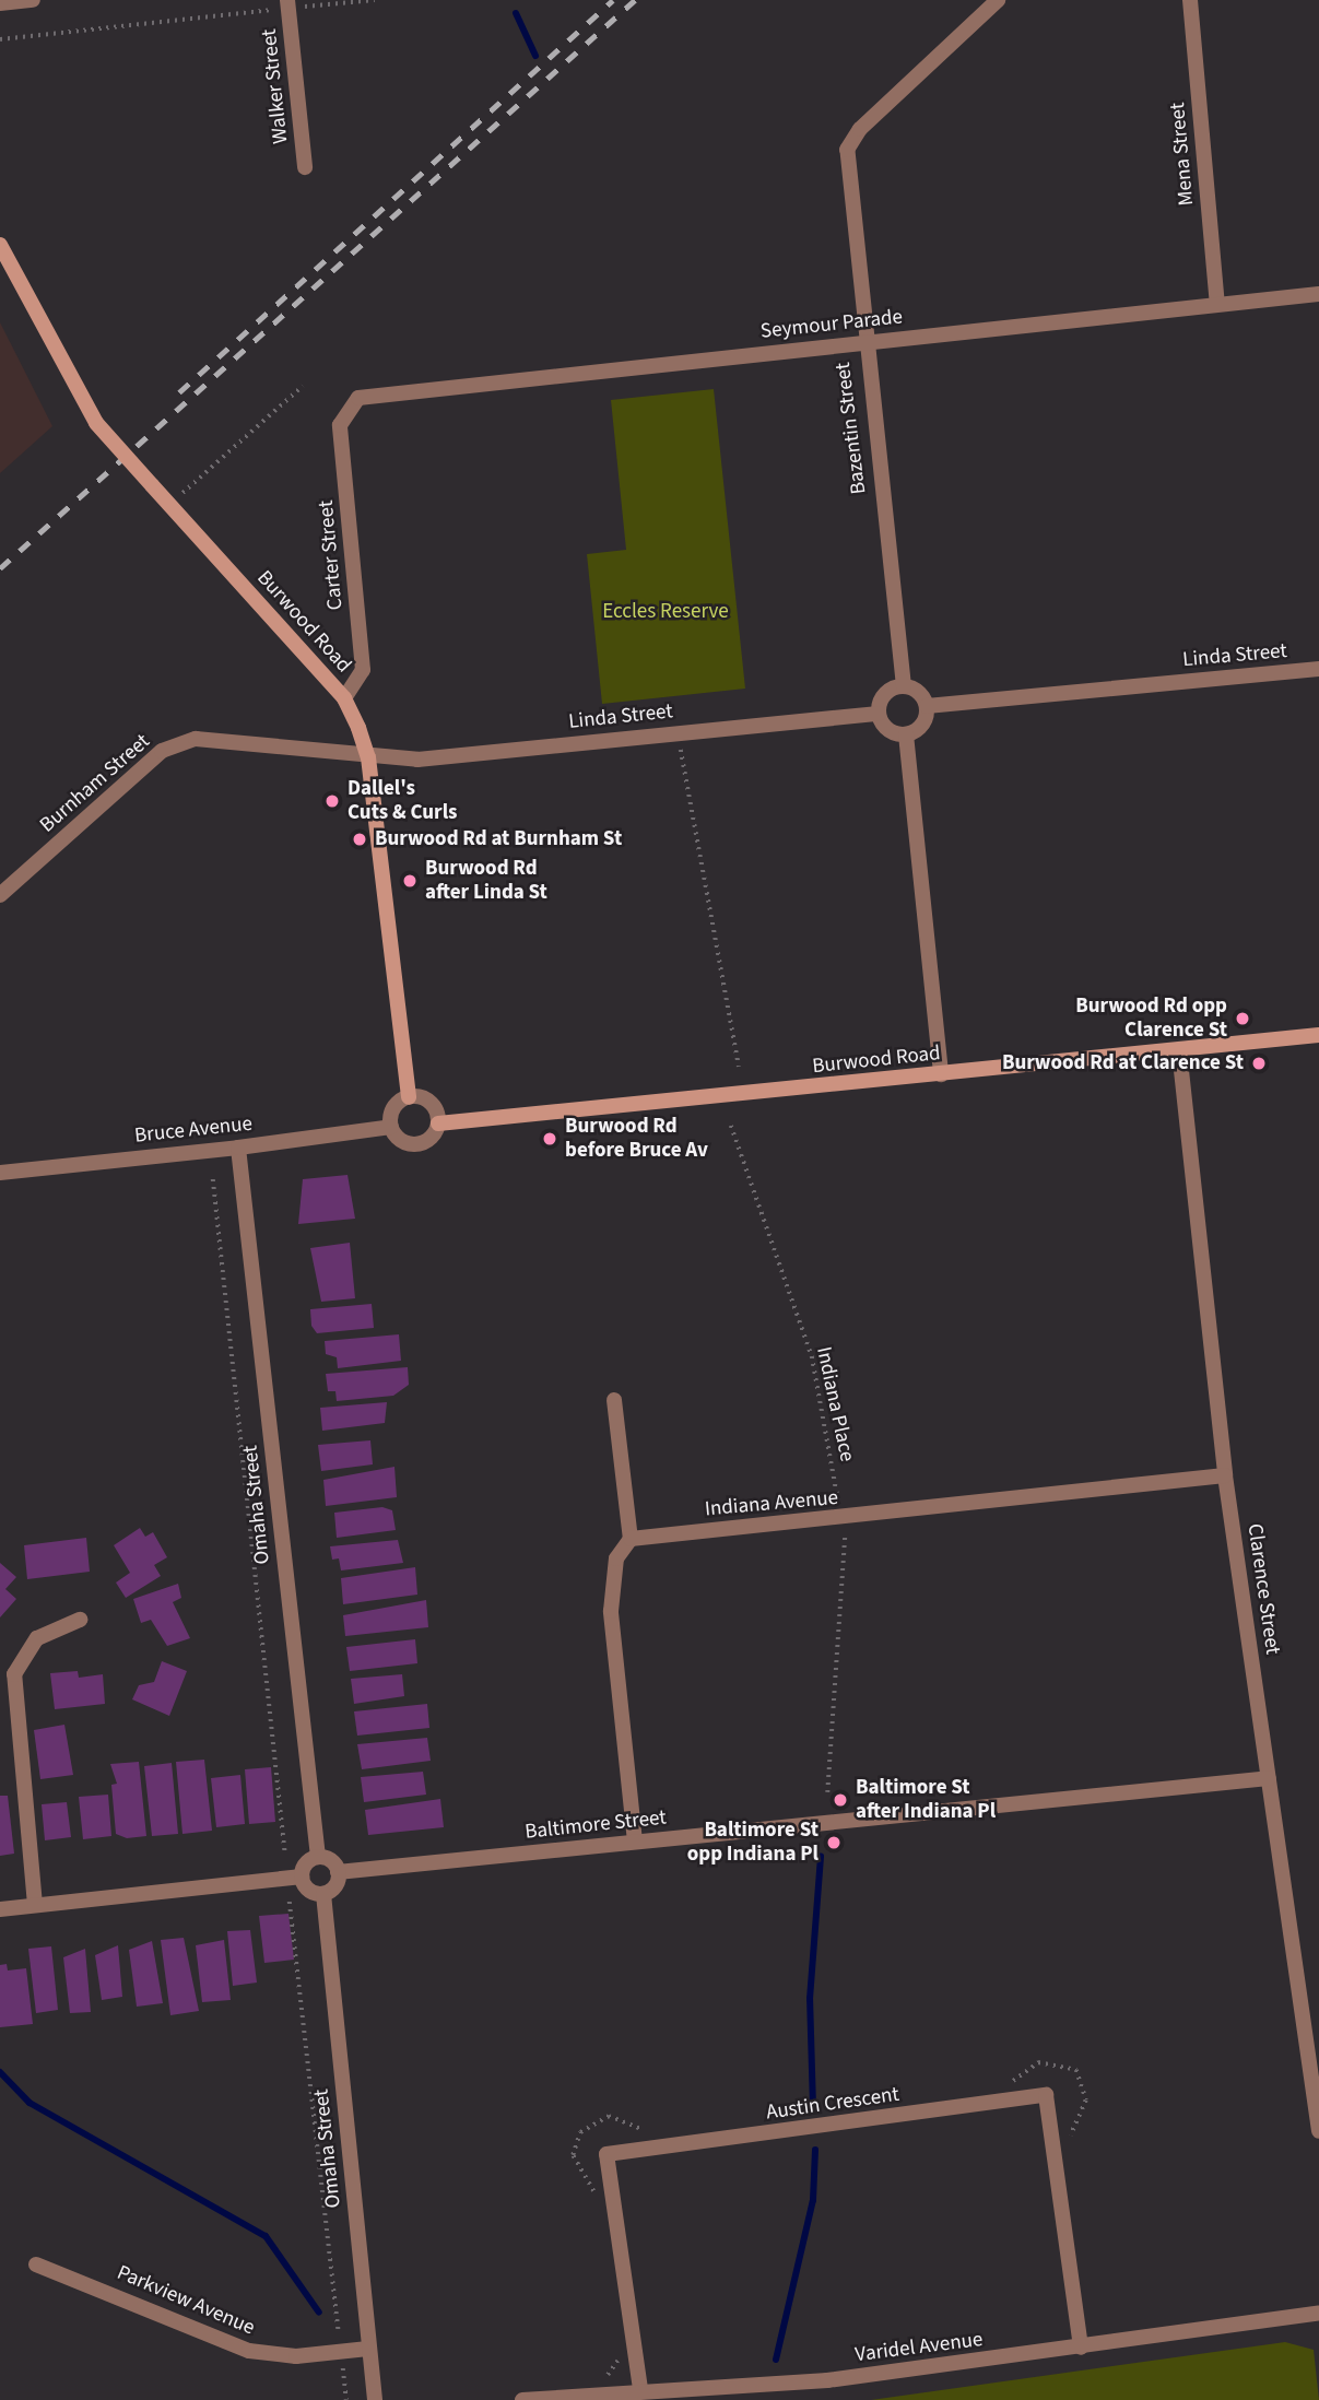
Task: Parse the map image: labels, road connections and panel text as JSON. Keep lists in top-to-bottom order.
{
  "streets": {
    "main road": ["Burwood Road"],
    "street": [
      "Walker Street",
      "Mena Street",
      "Seymour Parade",
      "Bazentin Street",
      "Carter Street",
      "Linda Street",
      "Burnham Street",
      "Bruce Avenue",
      "Indiana Avenue",
      "Omaha Street",
      "Clarence Street",
      "Baltimore Street",
      "Austin Crescent",
      "Parkview Avenue",
      "Varidel Avenue"
    ],
    "path": ["Indiana Place"]
  },
  "crossings": [
    ["Mena Street", "Seymour Parade"],
    ["Seymour Parade", "Bazentin Street"],
    ["Seymour Parade", "Carter Street"],
    ["Bazentin Street", "Linda Street"],
    ["Carter Street", "Burwood Road"],
    ["Burwood Road", "Linda Street"],
    ["Burwood Road", "Burnham Street"],
    ["Burwood Road", "Bruce Avenue"],
    ["Burwood Road", "Clarence Street"],
    ["Linda Street", "Burnham Street"],
    ["Bruce Avenue", "Omaha Street"],
    ["Indiana Place", "Indiana Avenue"],
    ["Indiana Avenue", "Clarence Street"],
    ["Omaha Street", "Parkview Avenue"],
    ["Clarence Street", "Baltimore Street"],
    ["Austin Crescent", "Varidel Avenue"]
  ],
  "parks": ["Eccles Reserve"],
  "places": [
    "Dallel's Cuts & Curls",
    "Burwood Rd at Burnham St",
    "Burwood Rd after Linda St",
    "Burwood Rd opp Clarence St",
    "Burwood Rd at Clarence St",
    "Burwood Rd before Bruce Av",
    "Baltimore St after Indiana Pl",
    "Baltimore St opp Indiana Pl"
  ]
}
